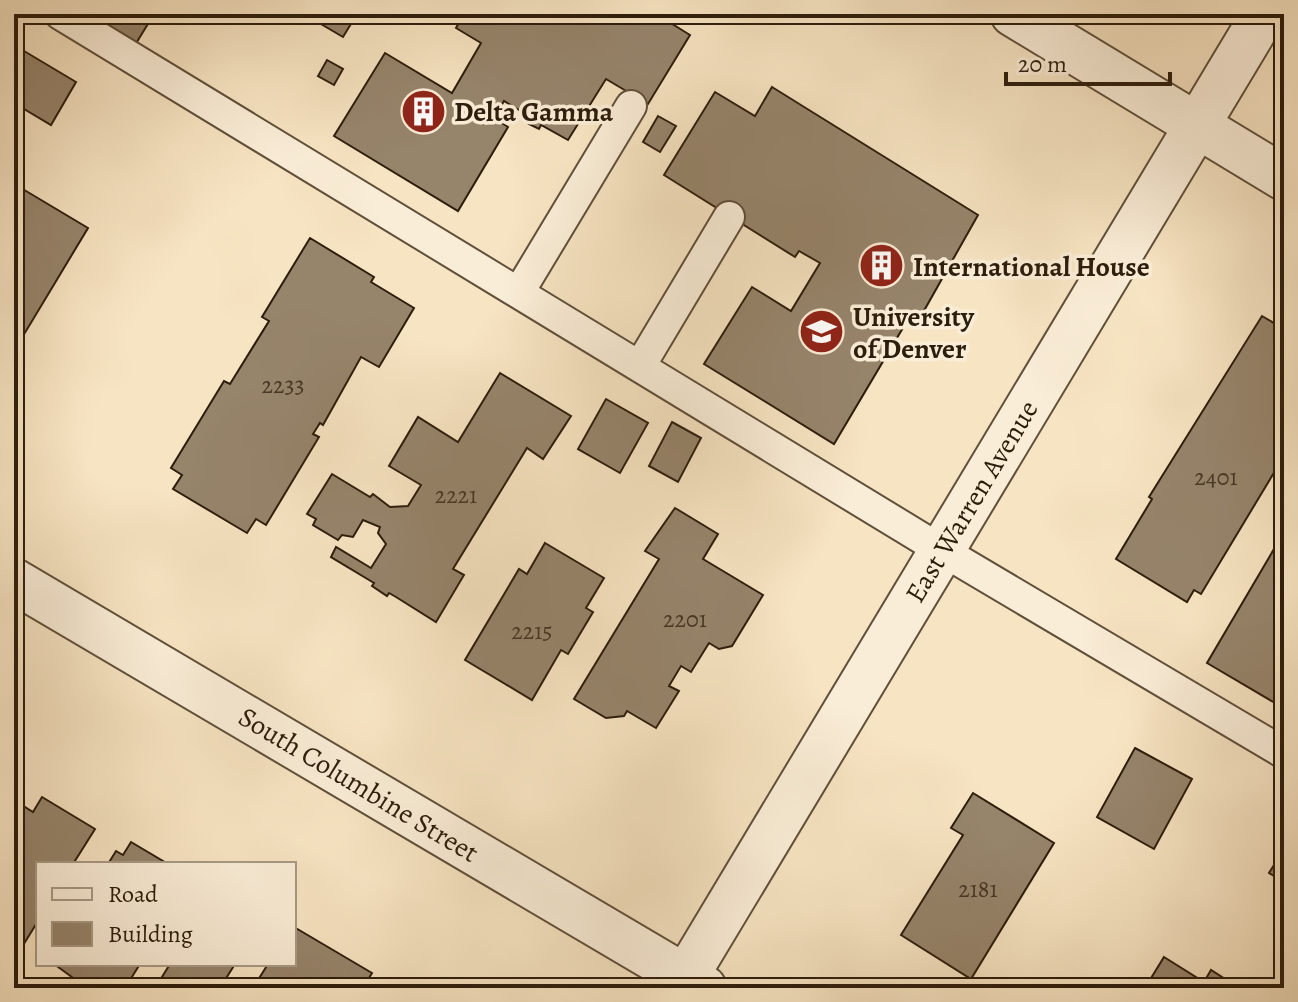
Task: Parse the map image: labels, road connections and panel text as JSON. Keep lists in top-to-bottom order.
{
  "streets": {
    "street": ["East Warren Avenue", "South Columbine Street"]
  },
  "crossings": [
    ["East Warren Avenue", "South Columbine Street"]
  ],
  "places": {
    "building": ["Delta Gamma", "International House"],
    "school or university": ["University of Denver"]
  },
  "house_numbers": [
    "2233",
    "2401",
    "2221",
    "2201",
    "2215",
    "2181"
  ],
  "legend": ["Road", "Building"],
  "scale_bar": "20 m"
}
